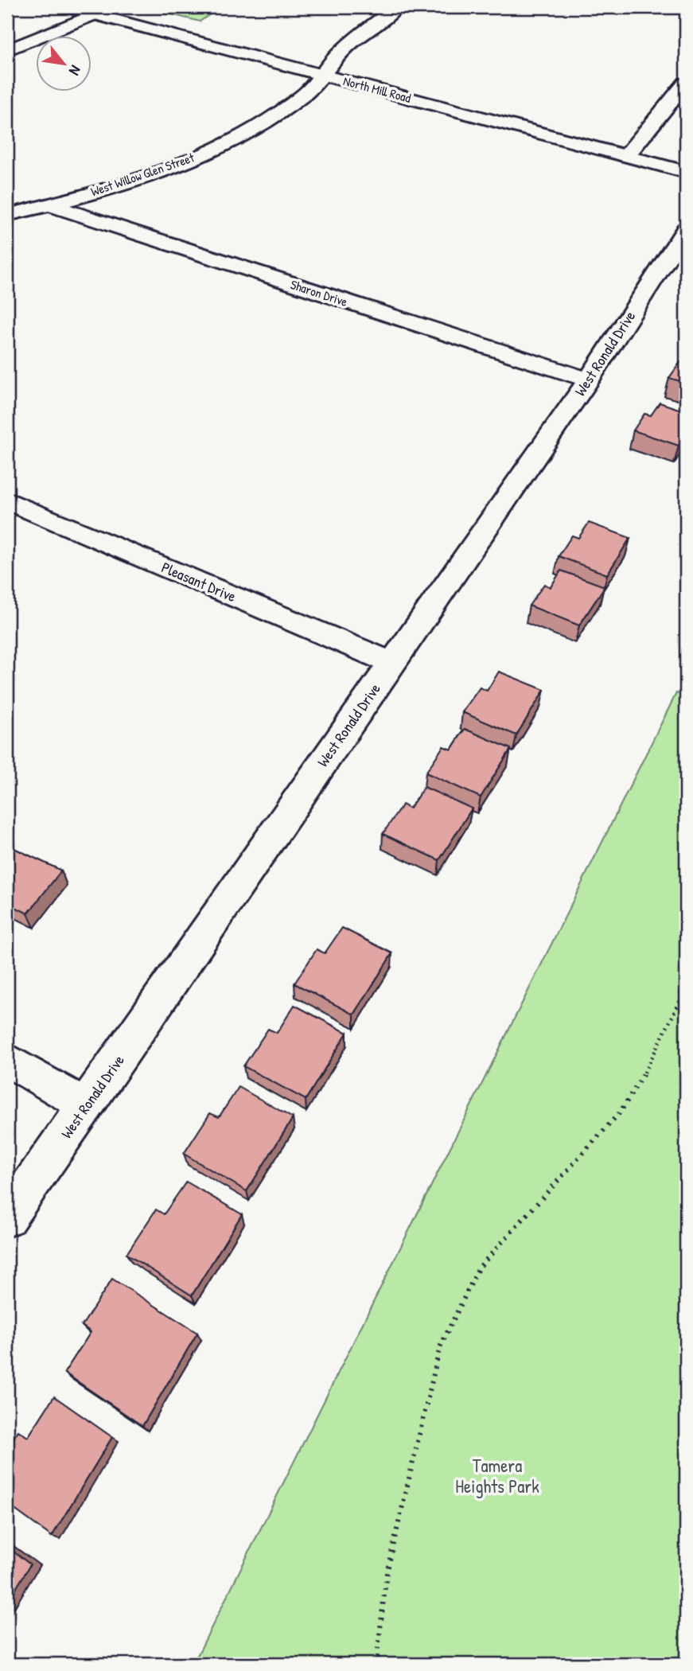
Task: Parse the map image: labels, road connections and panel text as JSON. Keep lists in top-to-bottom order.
{
  "streets": {
    "street": [
      "North Mill Road",
      "West Willow Glen Street",
      "Sharon Drive",
      "West Ronald Drive",
      "Pleasant Drive"
    ]
  },
  "crossings": [
    ["North Mill Road", "West Willow Glen Street"],
    ["West Willow Glen Street", "Sharon Drive"],
    ["Sharon Drive", "West Ronald Drive"],
    ["West Ronald Drive", "Pleasant Drive"]
  ],
  "parks": ["Tamera Heights Park"],
  "north": "bottom right"
}
